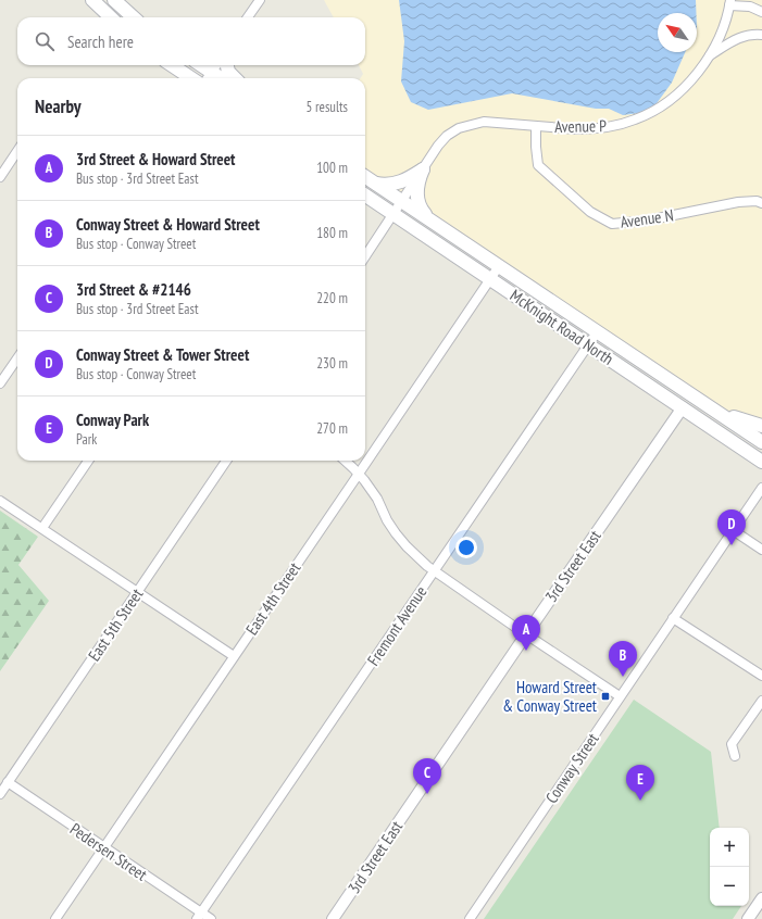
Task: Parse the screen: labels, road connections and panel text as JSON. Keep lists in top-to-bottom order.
{
  "streets": {
    "main road": ["McKnight Road North"],
    "street": [
      "Avenue P",
      "Avenue N",
      "3rd Street East",
      "East 4th Street",
      "East 5th Street",
      "Fremont Avenue",
      "Conway Street",
      "Pedersen Street"
    ]
  },
  "crossings": [
    ["Avenue P", "Avenue N"],
    ["Avenue P", "McKnight Road North"],
    ["McKnight Road North", "3rd Street East"],
    ["McKnight Road North", "East 4th Street"],
    ["McKnight Road North", "Fremont Avenue"],
    ["East 4th Street", "Pedersen Street"],
    ["East 5th Street", "Pedersen Street"],
    ["Fremont Avenue", "Pedersen Street"]
  ],
  "places": {
    "transit": ["Howard Street & Conway Street"]
  },
  "north": "top left",
  "page": {
    "search": "Search here",
    "heading": ["Nearby", "5 results"],
    "list": [
      {
        "mark": "A",
        "name": "3rd Street & Howard Street",
        "note": "Bus stop · 3rd Street East",
        "value": "100 m"
      },
      {
        "mark": "B",
        "name": "Conway Street & Howard Street",
        "note": "Bus stop · Conway Street",
        "value": "180 m"
      },
      {
        "mark": "C",
        "name": "3rd Street & #2146",
        "note": "Bus stop · 3rd Street East",
        "value": "220 m"
      },
      {
        "mark": "D",
        "name": "Conway Street & Tower Street",
        "note": "Bus stop · Conway Street",
        "value": "230 m"
      },
      {
        "mark": "E",
        "name": "Conway Park",
        "note": "Park",
        "value": "270 m"
      }
    ],
    "pins": [
      "D",
      "A",
      "B",
      "C",
      "E"
    ],
    "map_buttons": ["+", "−"]
  }
}
